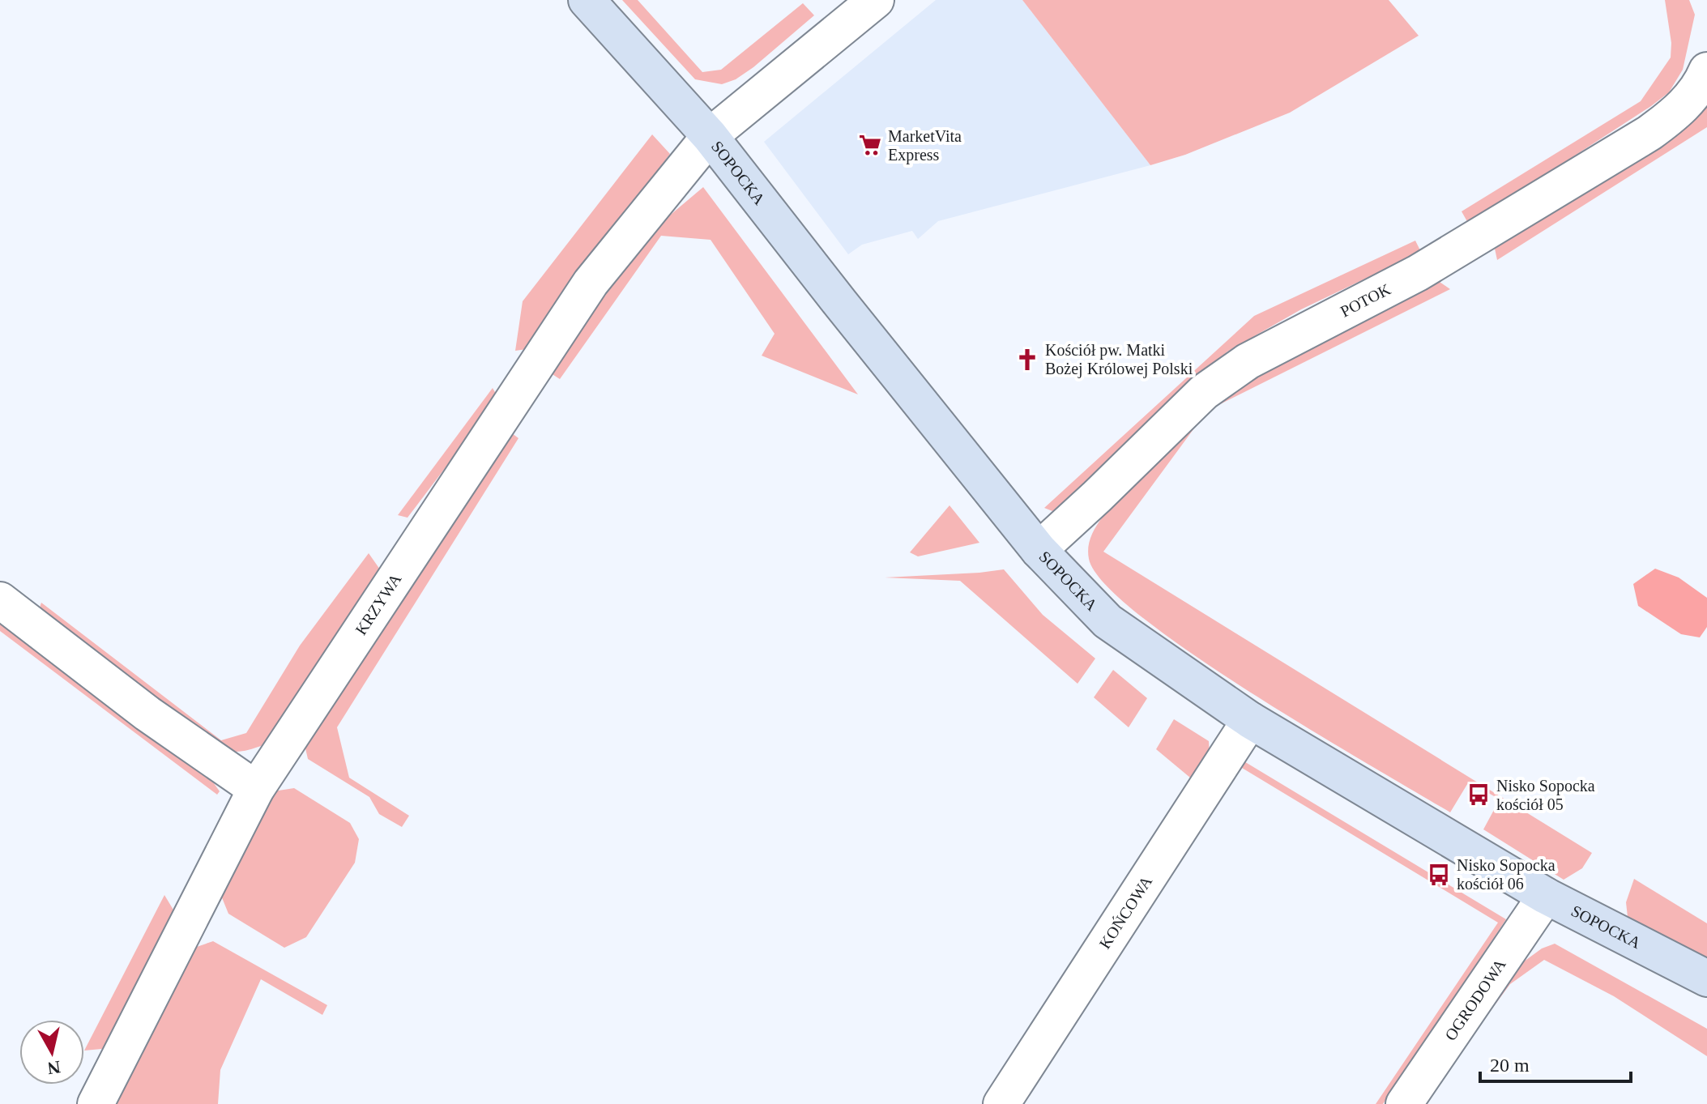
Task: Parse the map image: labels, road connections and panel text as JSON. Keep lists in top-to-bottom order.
{
  "streets": {
    "street": [
      "SOPOCKA",
      "POTOK",
      "KRZYWA",
      "KOŃCOWA",
      "OGRODOWA"
    ]
  },
  "crossings": [
    ["SOPOCKA", "POTOK"],
    ["SOPOCKA", "KRZYWA"],
    ["SOPOCKA", "KOŃCOWA"],
    ["SOPOCKA", "OGRODOWA"]
  ],
  "places": {
    "supermarket": ["MarketVita Express"],
    "church": ["Kościół pw. Matki Bożej Królowej Polski"],
    "bus stop": ["Nisko Sopocka kościół 05", "Nisko Sopocka kościół 06"]
  },
  "scale_bar": "20 m",
  "north": "bottom"
}
